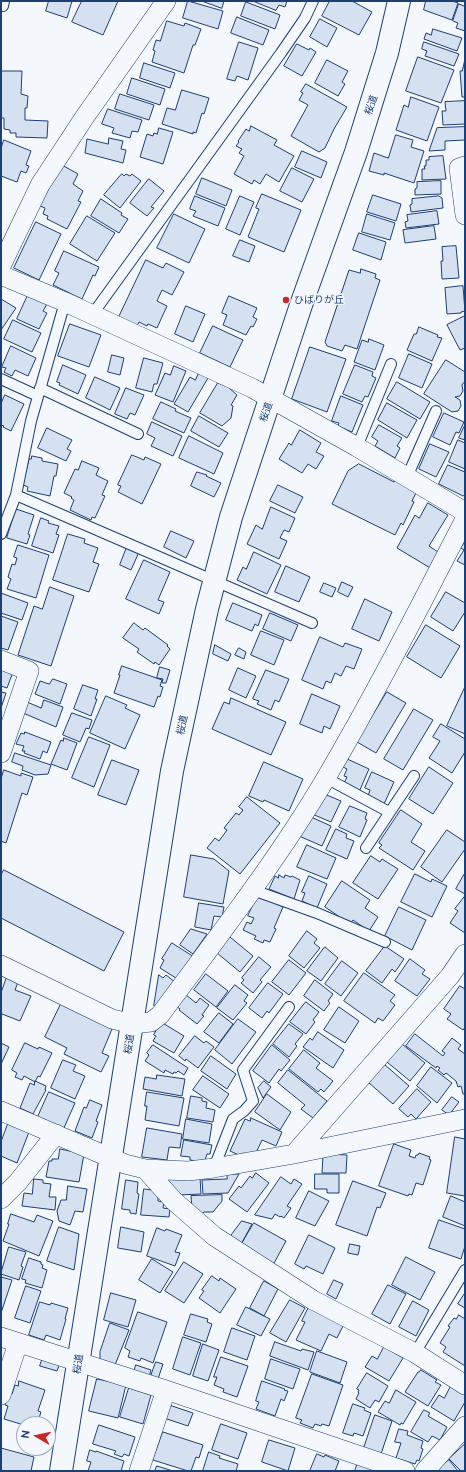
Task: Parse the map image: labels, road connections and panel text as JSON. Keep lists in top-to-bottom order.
{
  "streets": {
    "street": ["桜道"]
  },
  "places": ["ひばりが丘"],
  "north": "left"
}
